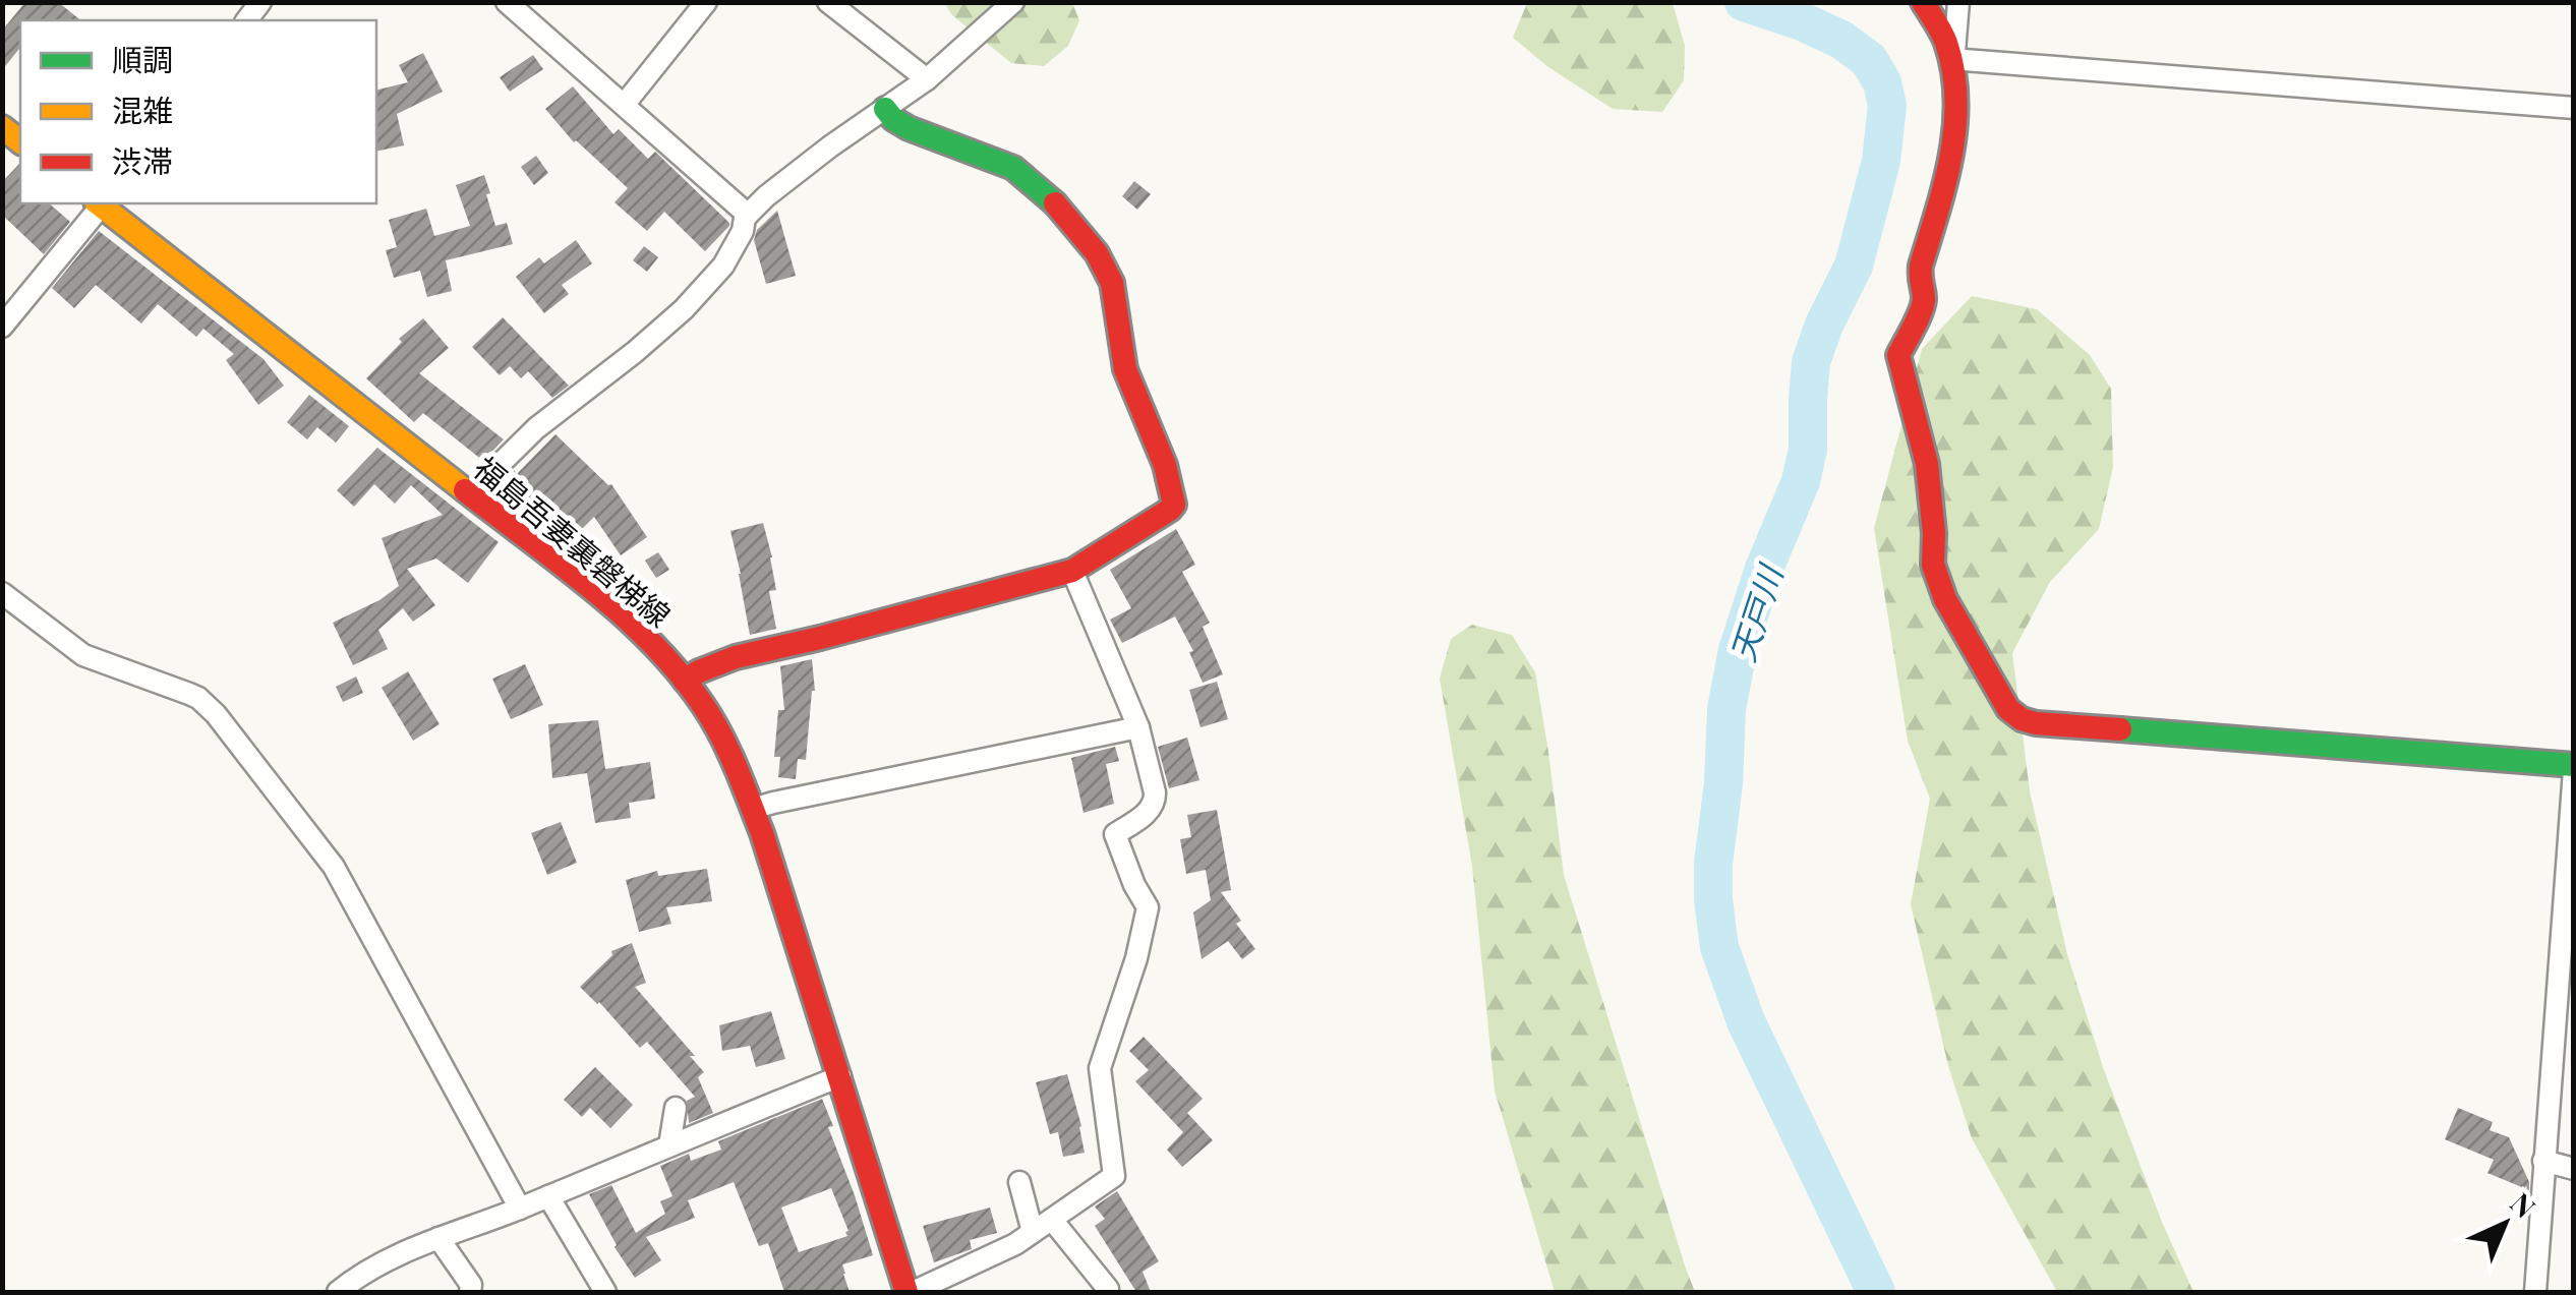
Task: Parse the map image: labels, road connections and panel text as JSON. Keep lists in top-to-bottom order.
{
  "streets": {
    "street": ["福島吾妻裏磐梯線"]
  },
  "water": ["天戸川"],
  "legend": ["順調", "混雑", "渋滞"],
  "north": "top right"
}
